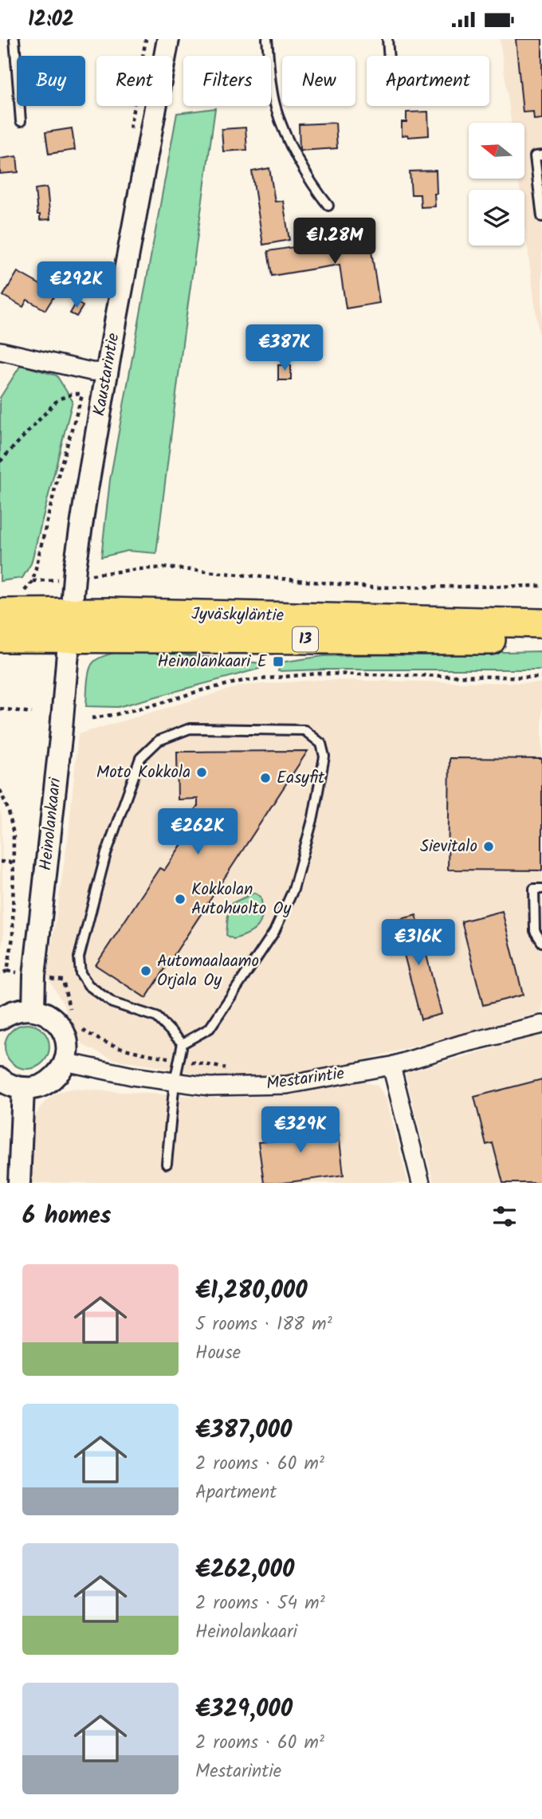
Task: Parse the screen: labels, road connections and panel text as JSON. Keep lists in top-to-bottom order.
{
  "streets": {
    "highway": ["Jyväskyläntie", "13"],
    "street": ["Kaustarintie", "Heinolankaari", "Mestarintie"]
  },
  "crossings": [
    ["Kaustarintie", "Jyväskyläntie"],
    ["Kaustarintie", "Heinolankaari"],
    ["Jyväskyläntie", "Heinolankaari"]
  ],
  "places": {
    "transit": ["Heinolankaari E"],
    "other": [
      "Moto Kokkola",
      "Easyfit",
      "Sievitalo",
      "Kokkolan Autohuolto Oy",
      "Automaalaamo Orjala Oy"
    ]
  },
  "north": "left",
  "page": {
    "status": "12:02",
    "chip": [
      "Buy",
      "Rent",
      "Filters",
      "New",
      "Apartment"
    ],
    "price": [
      "€1.28M",
      "€292K",
      "€387K",
      "€262K",
      "€316K",
      "€329K"
    ],
    "heading": "6 homes",
    "list": [
      {
        "name": "€1,280,000",
        "note": "5 rooms · 188 m² · House"
      },
      {
        "name": "€387,000",
        "note": "2 rooms · 60 m² · Apartment"
      },
      {
        "name": "€262,000",
        "note": "2 rooms · 54 m² · Heinolankaari"
      },
      {
        "name": "€329,000",
        "note": "2 rooms · 60 m² · Mestarintie"
      }
    ]
  }
}
